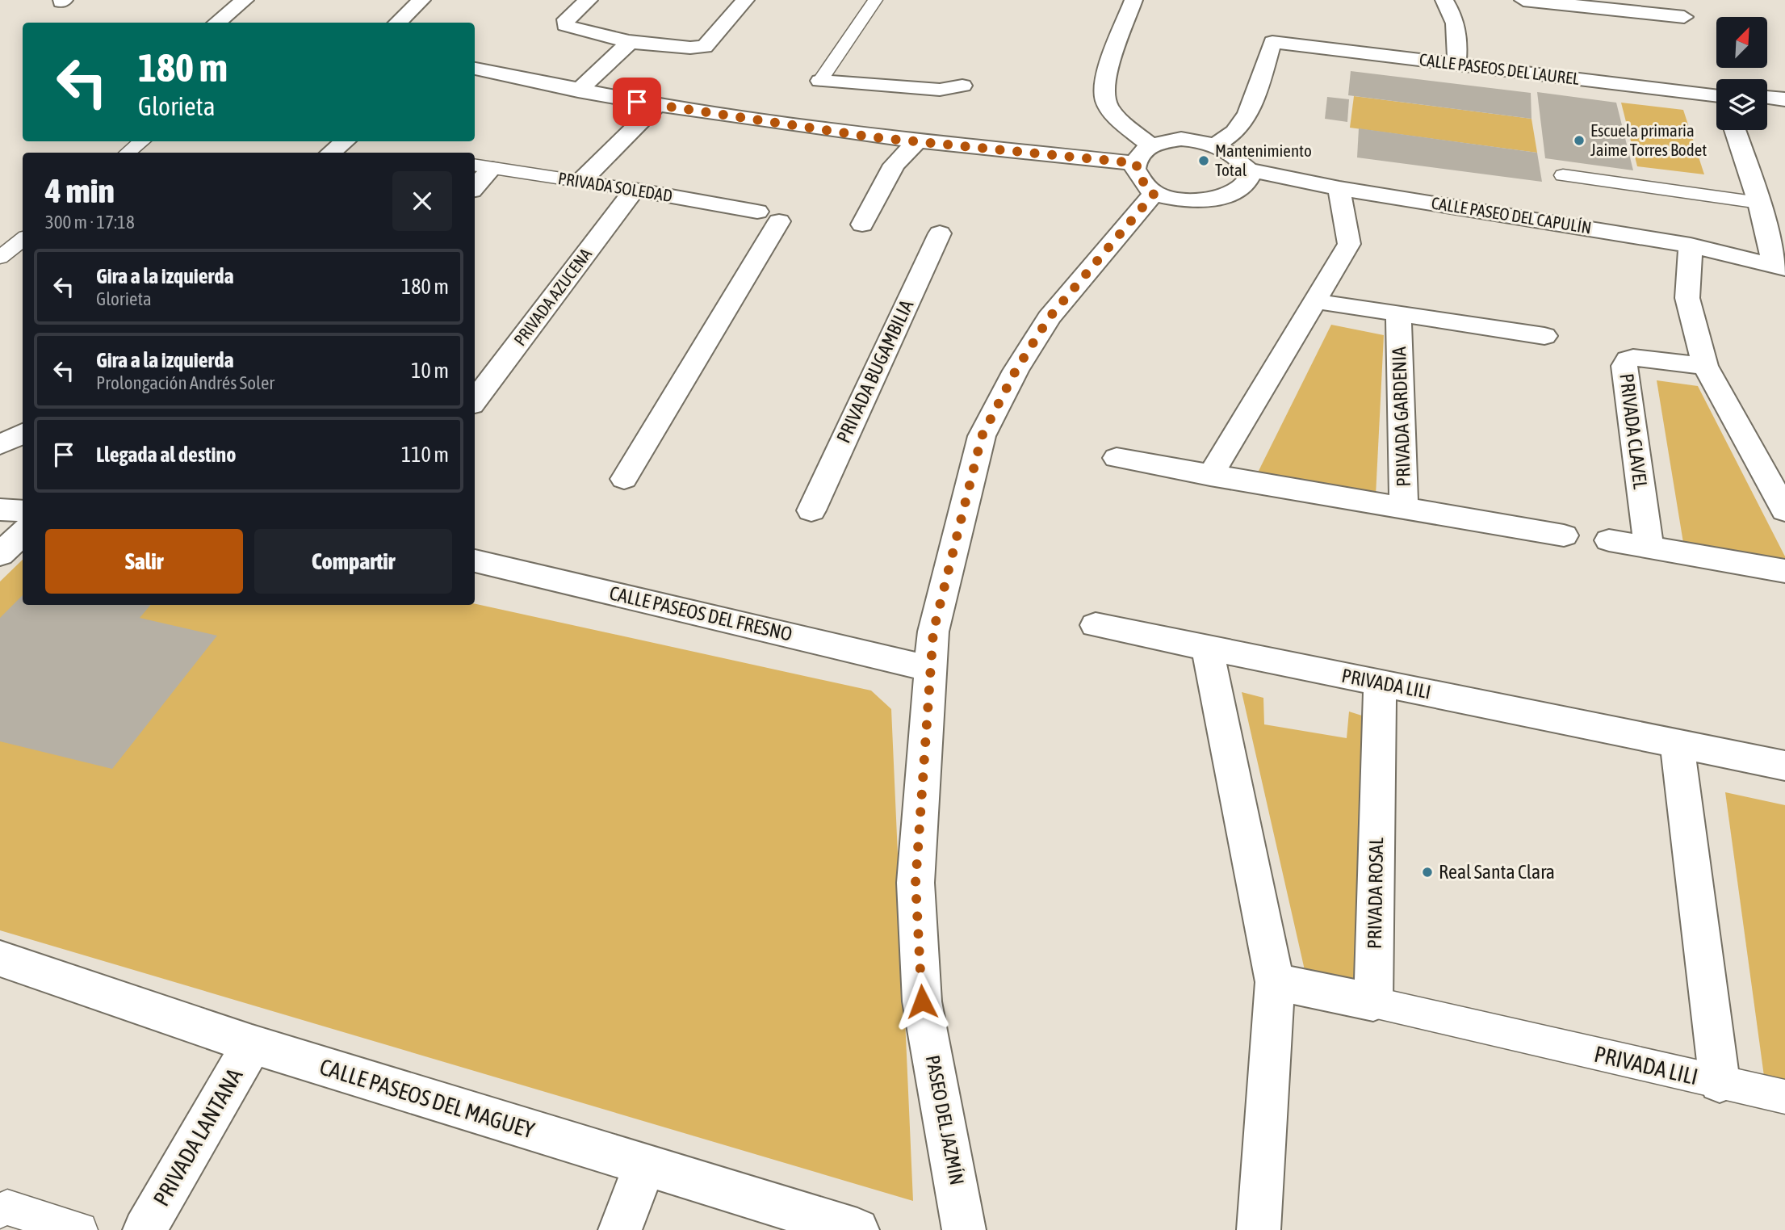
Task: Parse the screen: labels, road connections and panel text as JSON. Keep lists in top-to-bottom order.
{
  "streets": {
    "street": [
      "CALLE PASEOS DEL LAUREL",
      "PRIVADA SOLEDAD",
      "CALLE PASEO DEL CAPULÍN",
      "PRIVADA AZUCENA",
      "PRIVADA BUGAMBILIA",
      "PRIVADA GARDENIA",
      "PRIVADA CLAVEL",
      "CALLE PASEOS DEL FRESNO",
      "PRIVADA LILI",
      "PRIVADA ROSAL",
      "CALLE PASEOS DEL MAGUEY",
      "PASEO DEL JAZMÍN",
      "PRIVADA LANTANA"
    ]
  },
  "crossings": [
    ["PRIVADA SOLEDAD", "PRIVADA AZUCENA"],
    ["CALLE PASEOS DEL FRESNO", "PASEO DEL JAZMÍN"],
    ["PRIVADA LILI", "PRIVADA ROSAL"],
    ["CALLE PASEOS DEL MAGUEY", "PRIVADA LANTANA"]
  ],
  "places": ["Escuela primaria Jaime Torres Bodet", "Mantenimiento Total", "Real Santa Clara"],
  "north": "top right",
  "page": {
    "turn": ["180 m", "Glorieta"],
    "heading": ["4 min", "300 m · 17:18"],
    "list": [
      {
        "name": "Gira a la izquierda",
        "note": "Glorieta",
        "value": "180 m"
      },
      {
        "name": "Gira a la izquierda",
        "note": "Prolongación Andrés Soler",
        "value": "10 m"
      },
      {
        "name": "Llegada al destino",
        "value": "110 m"
      }
    ],
    "buttons": ["Salir", "Compartir"]
  }
}
